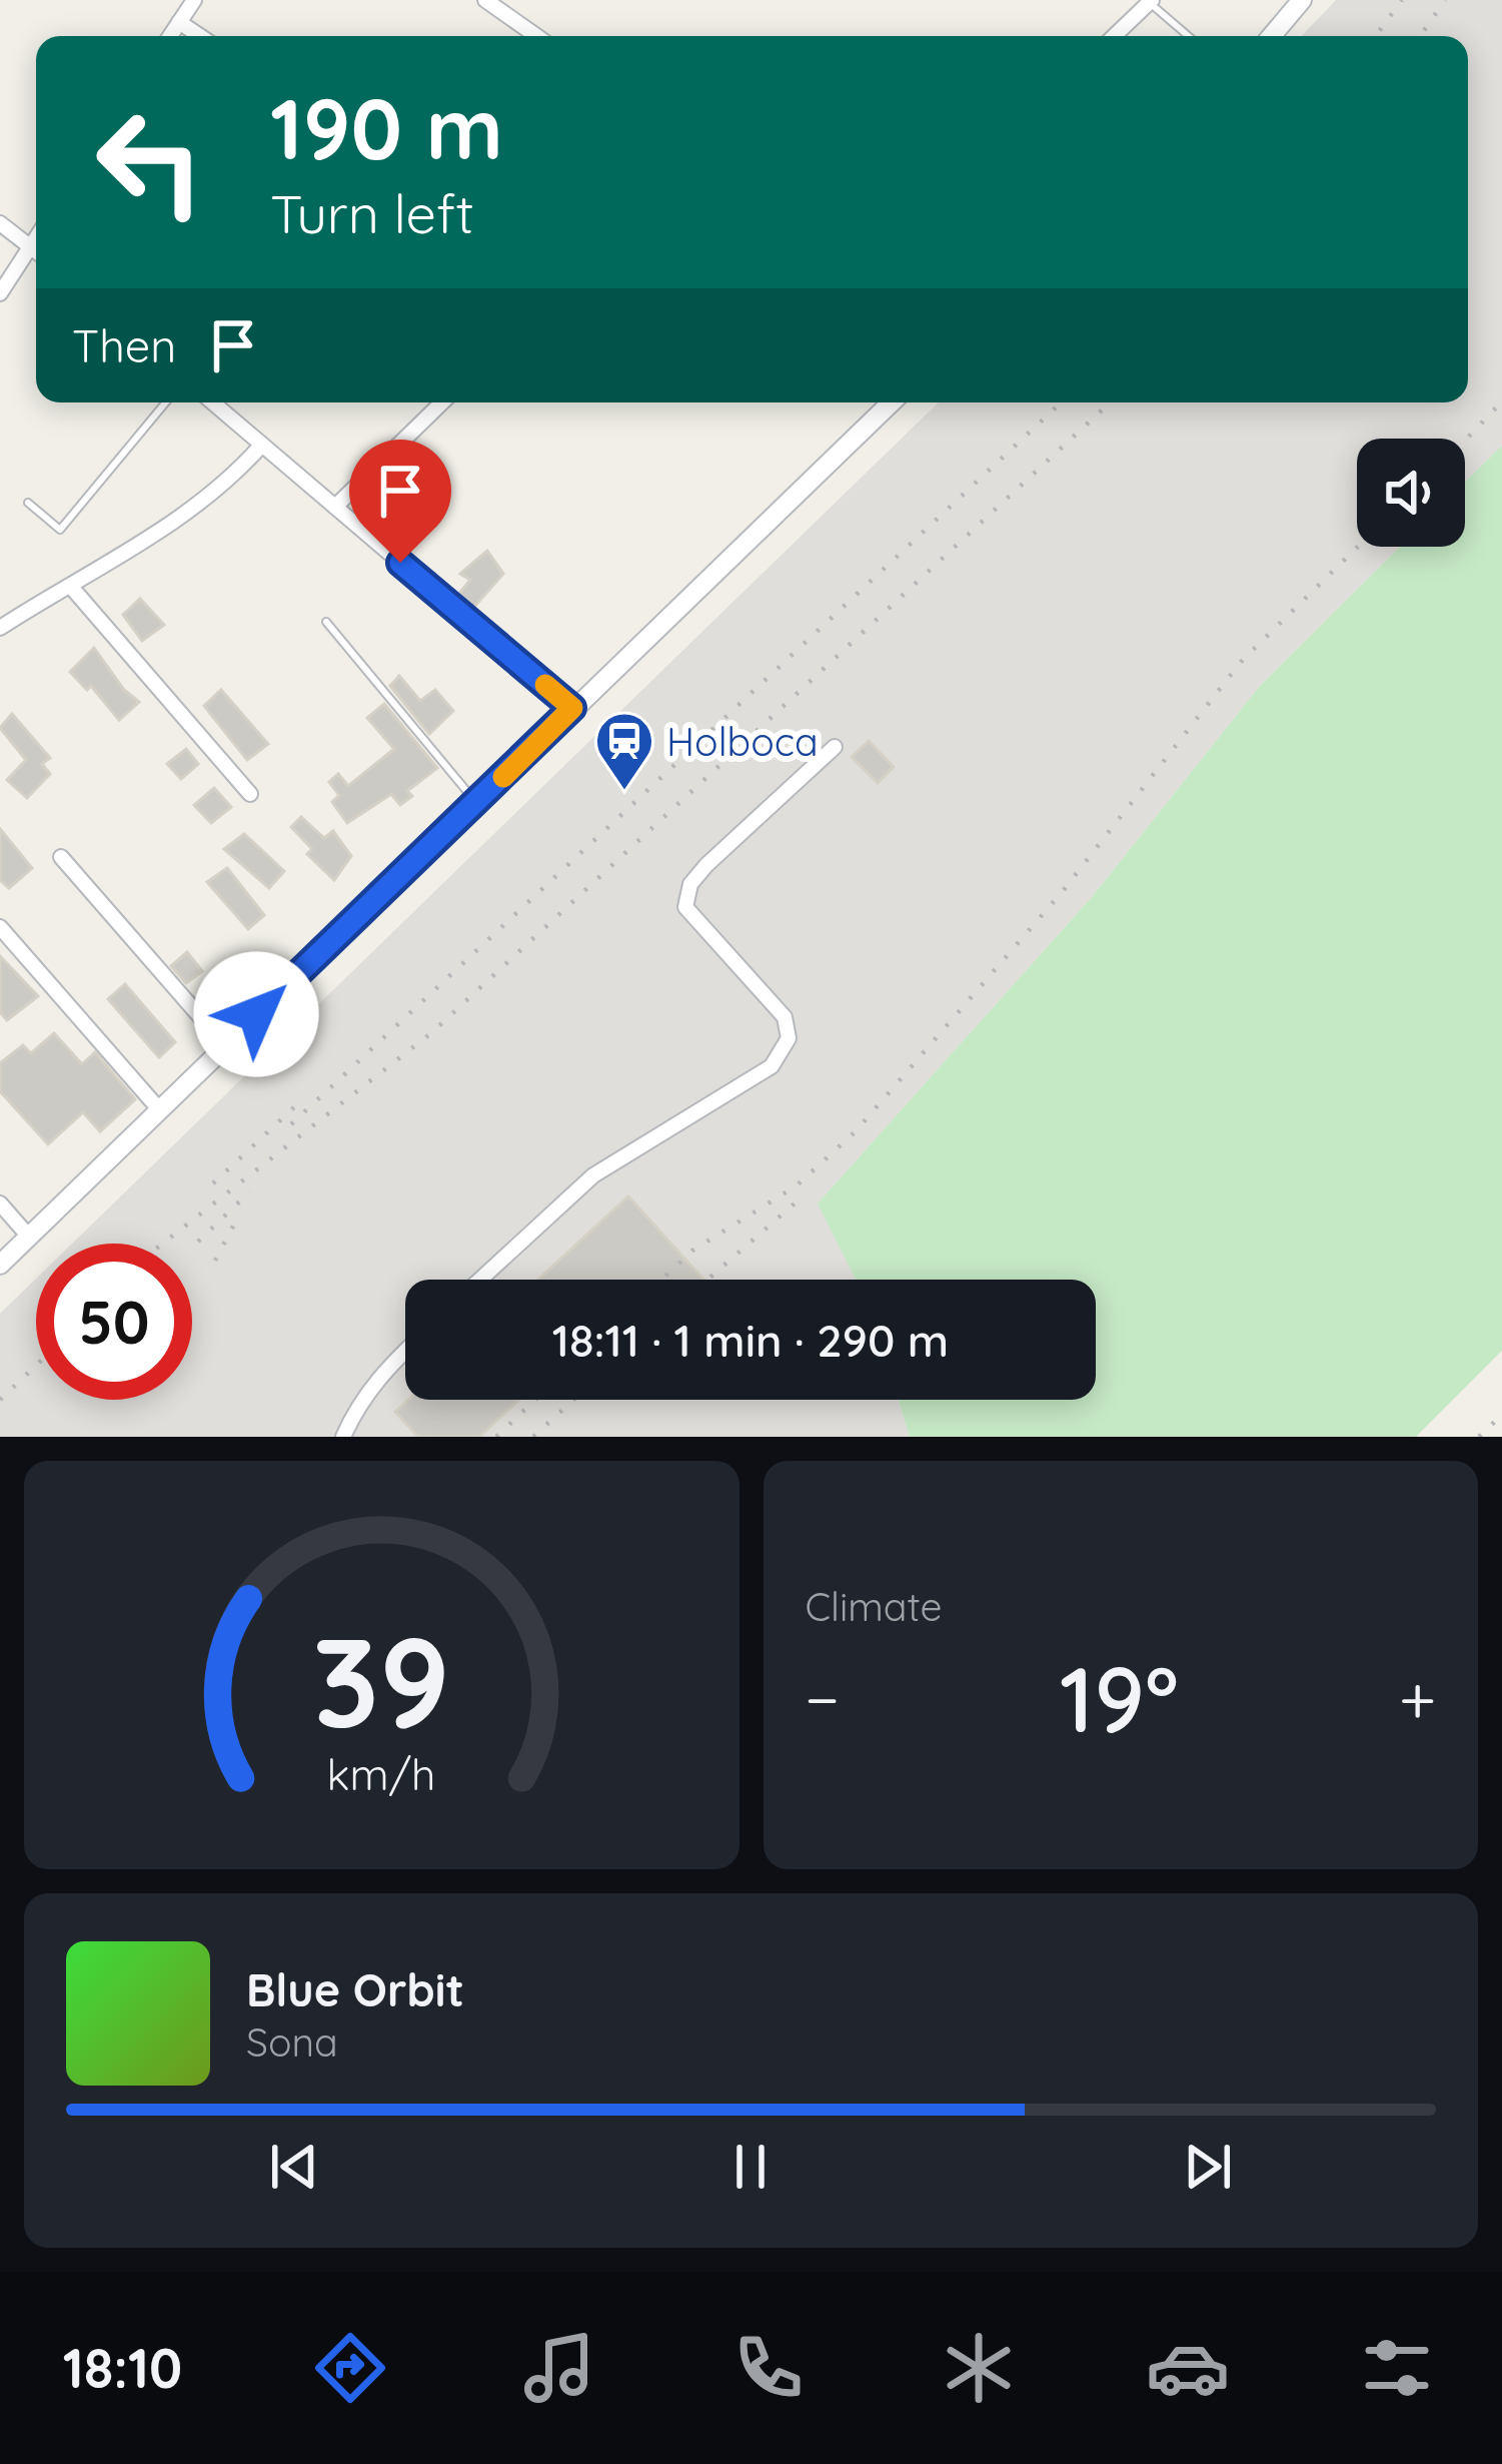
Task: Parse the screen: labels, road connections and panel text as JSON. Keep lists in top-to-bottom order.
{
  "places": {
    "station": ["Holboca"]
  },
  "page": {
    "turn": ["190 m", "Turn left"],
    "then": "Then",
    "limit": "50",
    "trip": "18:11 · 1 min · 290 m",
    "tile": "Climate",
    "heat": ["−", "19°", "+"],
    "song": ["Blue Orbit", "Sona"],
    "tabs": "18:10",
    "gauge": ["39", "km/h"]
  }
}
